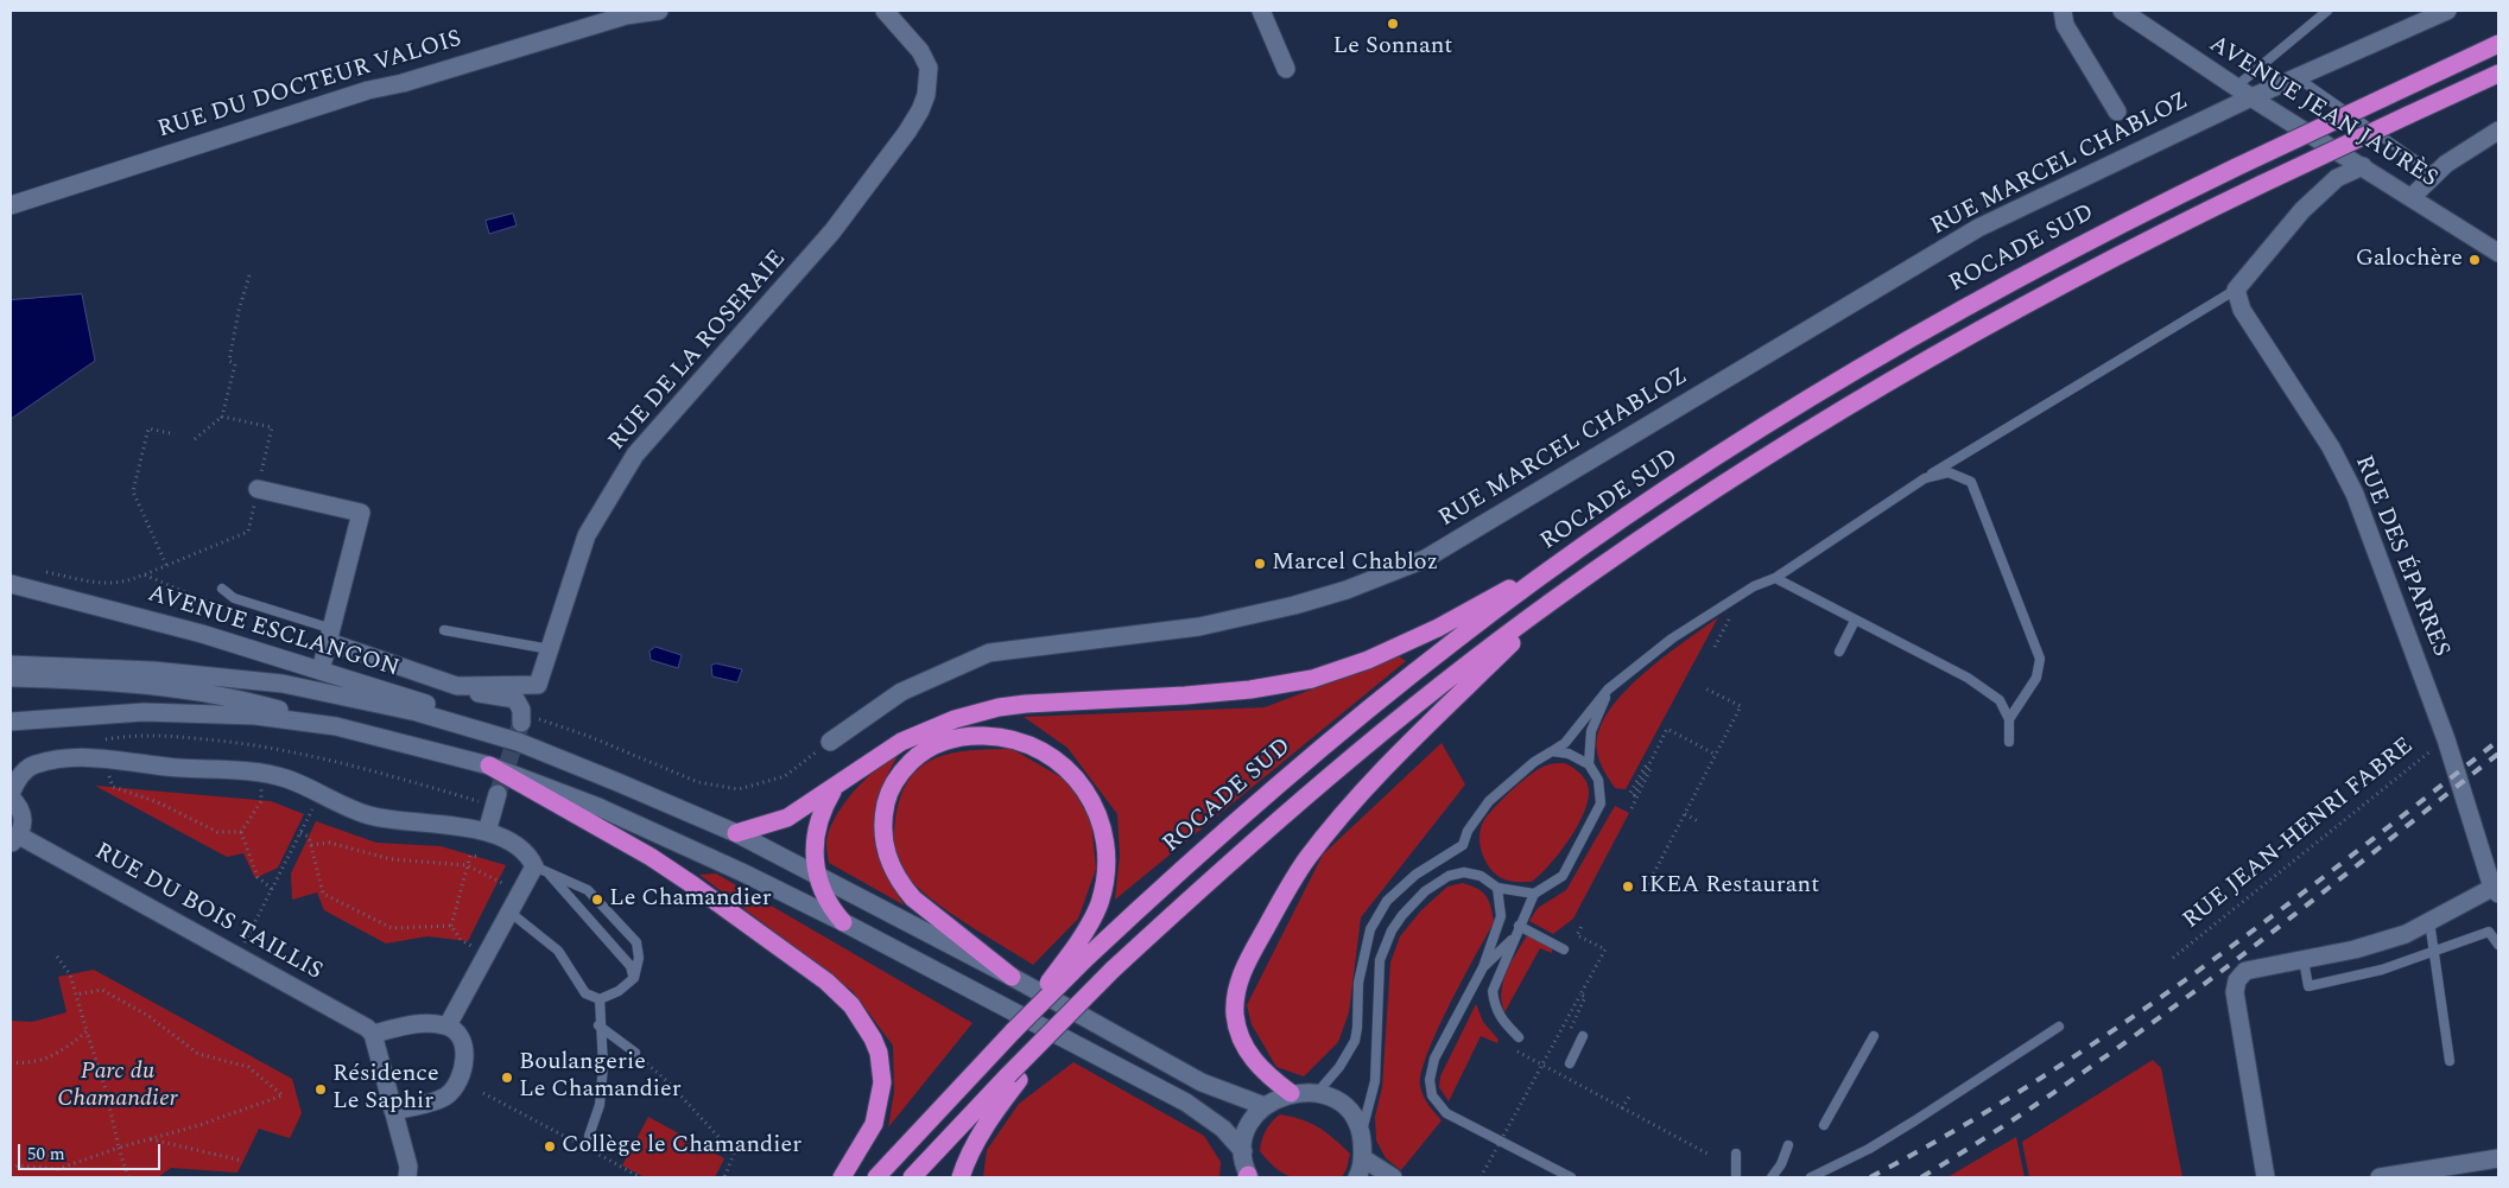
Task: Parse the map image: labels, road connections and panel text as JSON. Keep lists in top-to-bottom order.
{
  "streets": {
    "highway": ["ROCADE SUD"],
    "street": [
      "RUE DU DOCTEUR VALOIS",
      "AVENUE JEAN JAURÈS",
      "RUE MARCEL CHABLOZ",
      "RUE DE LA ROSERAIE",
      "RUE DES ÉPARRES",
      "AVENUE ESCLANGON",
      "RUE DU BOIS TAILLIS"
    ],
    "path": ["RUE JEAN-HENRI FABRE"]
  },
  "crossings": [
    ["AVENUE JEAN JAURÈS", "RUE MARCEL CHABLOZ"],
    ["RUE DES ÉPARRES", "RUE JEAN-HENRI FABRE"]
  ],
  "parks": ["Parc du Chamandier"],
  "places": [
    "Le Sonnant",
    "Galochère",
    "Marcel Chabloz",
    "IKEA Restaurant",
    "Le Chamandier",
    "Boulangerie Le Chamandier",
    "Résidence Le Saphir",
    "Collège le Chamandier"
  ],
  "scale_bar": "50 m"
}
